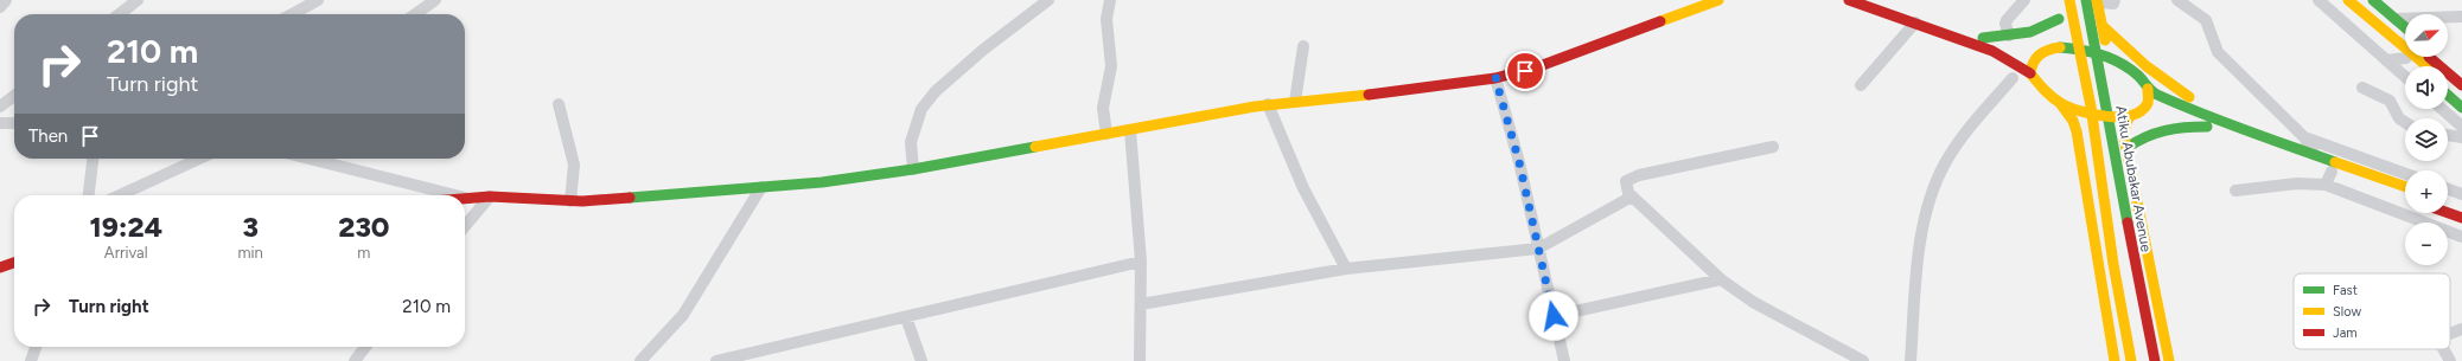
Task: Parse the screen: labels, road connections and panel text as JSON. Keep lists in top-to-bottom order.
{
  "streets": {
    "main road": ["Atiku Abubakar Avenue"]
  },
  "legend": ["Fast", "Slow", "Jam"],
  "north": "top right",
  "page": {
    "map_buttons": ["+", "−"],
    "turn": ["210 m", "Turn right"],
    "then": "Then",
    "eta": [
      "19:24",
      "Arrival",
      "3",
      "min",
      "230",
      "m"
    ],
    "list": [
      {
        "name": "Turn right",
        "value": "210 m"
      }
    ]
  }
}
